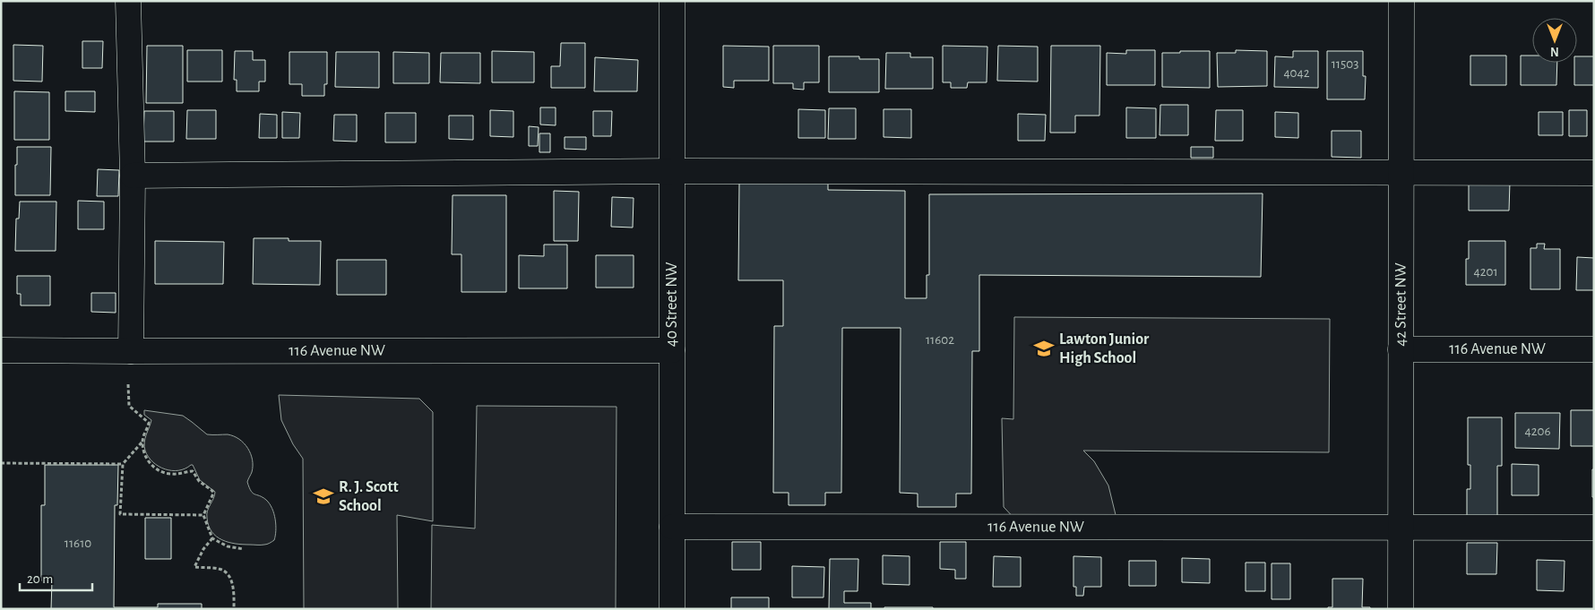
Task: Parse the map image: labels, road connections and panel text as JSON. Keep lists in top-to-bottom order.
{
  "streets": {
    "street": ["40 Street NW", "42 Street NW", "116 Avenue NW"]
  },
  "crossings": [
    ["40 Street NW", "116 Avenue NW"],
    ["42 Street NW", "116 Avenue NW"]
  ],
  "places": {
    "school or university": ["Lawton Junior High School", "R. J. Scott School"]
  },
  "house_numbers": [
    "11503",
    "4042",
    "4201",
    "11602",
    "4206",
    "11610"
  ],
  "scale_bar": "20 m",
  "north": "bottom"
}
